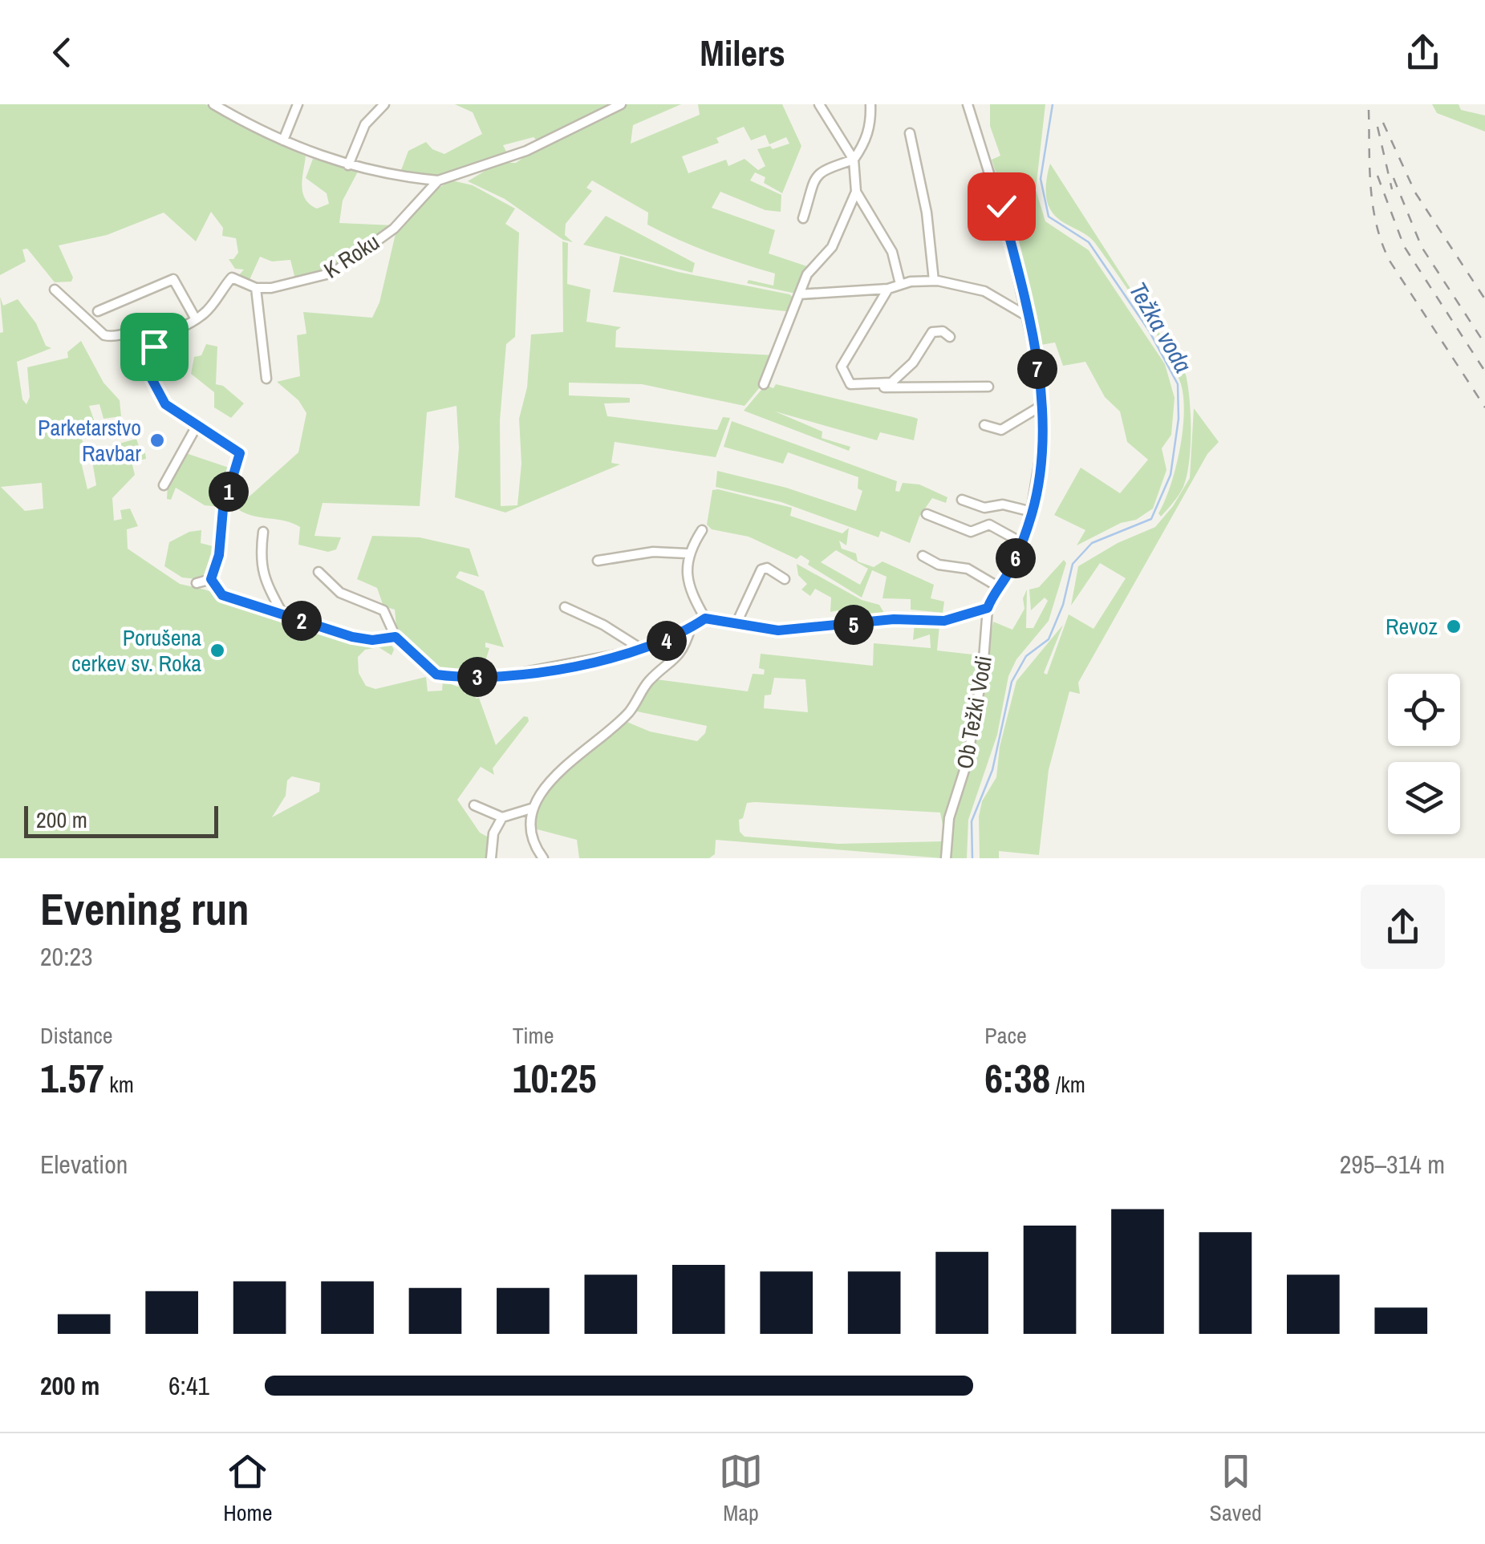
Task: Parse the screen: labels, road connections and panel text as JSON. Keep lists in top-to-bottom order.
{
  "streets": {
    "street": ["K Roku", "Ob Težki Vodi"]
  },
  "water": ["Težka voda"],
  "places": ["Parketarstvo Ravbar", "Revoz", "Porušena cerkev sv. Roka"],
  "scale_bar": "200 m",
  "page": {
    "header": "Milers",
    "pins": [
      "7",
      "1",
      "6",
      "2",
      "5",
      "4",
      "3"
    ],
    "scale": "200 m",
    "heading": ["Evening run", "20:23"],
    "stats": [
      ["Distance", "1.57 km"],
      ["Time", "10:25"],
      ["Pace", "6:38 /km"]
    ],
    "chart": ["Elevation", "295–314 m"],
    "list": [
      {
        "name": "200 m",
        "note": "6:41"
      }
    ],
    "tabs": ["Home", "Map", "Saved"]
  }
}
